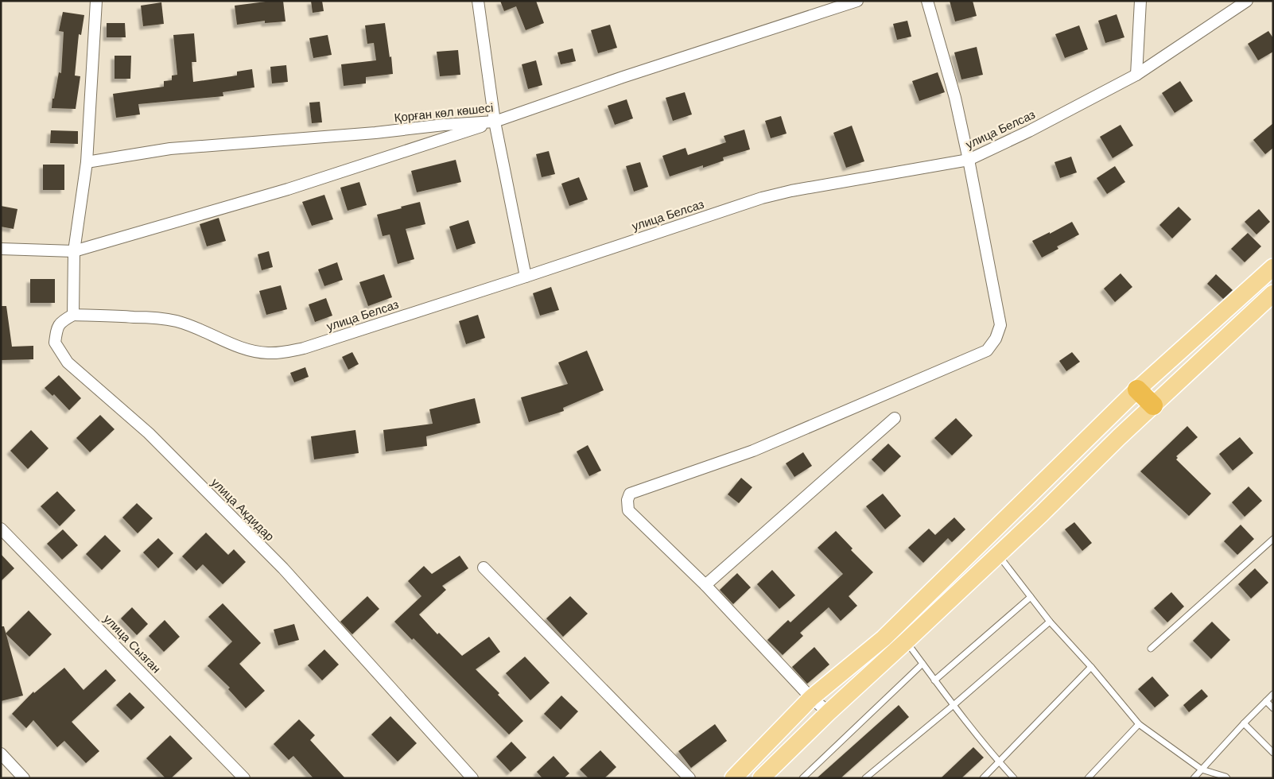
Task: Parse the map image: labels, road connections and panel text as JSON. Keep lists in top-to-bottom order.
{
  "streets": {
    "street": [
      "Қорған көл көшесі",
      "улица Белсаз",
      "улица Акдидар",
      "улица Сызган"
    ]
  },
  "crossings": [
    ["улица Белсаз", "улица Акдидар"]
  ]
}
